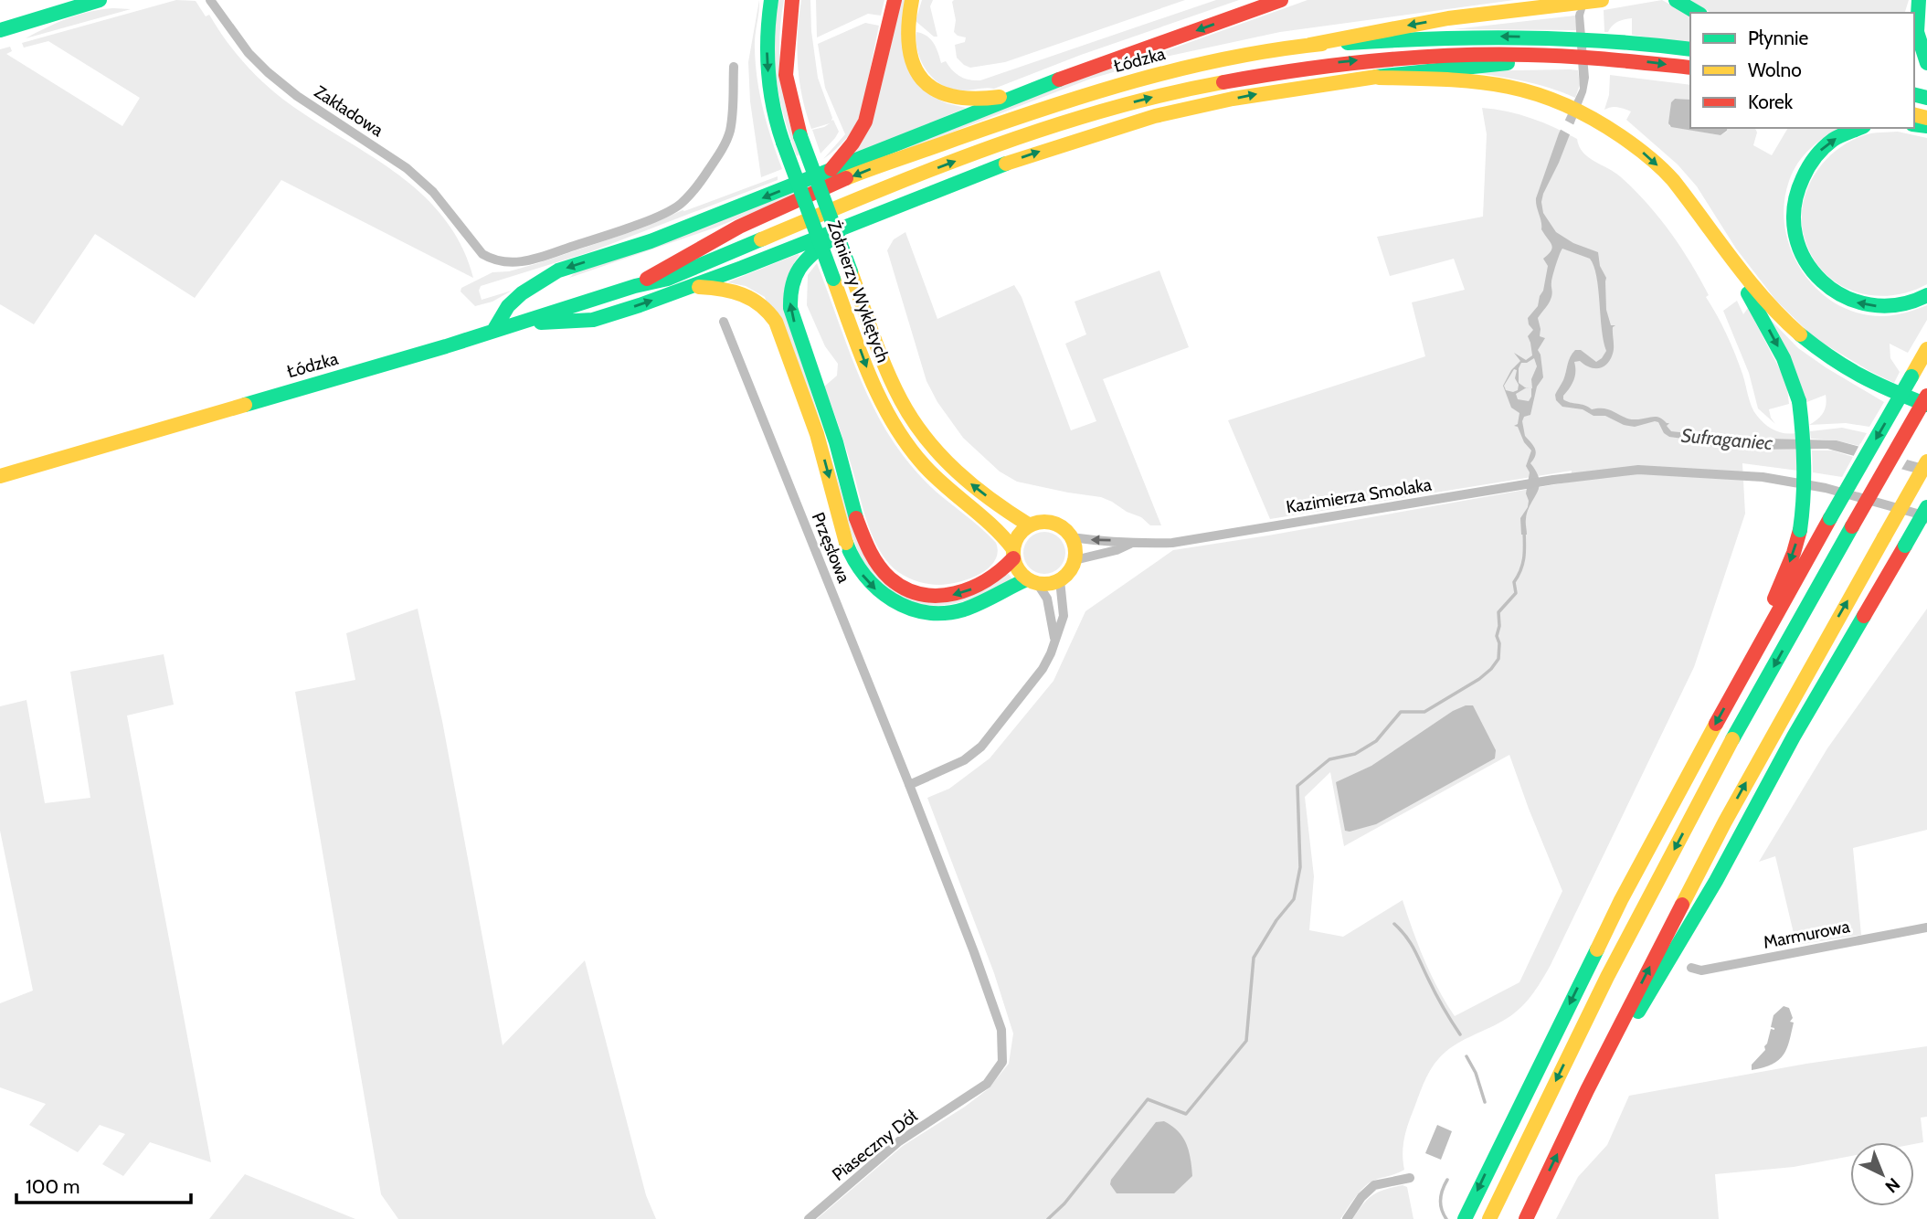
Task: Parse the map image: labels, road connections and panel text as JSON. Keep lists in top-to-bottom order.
{
  "streets": {
    "main road": ["Łódzka", "Żołnierzy Wyklętych"],
    "street": [
      "Zakładowa",
      "Kazimierza Smolaka",
      "Przęsłowa",
      "Marmurowa",
      "Piaseczny Dół"
    ]
  },
  "crossings": [
    ["Żołnierzy Wyklętych", "Kazimierza Smolaka"],
    ["Przęsłowa", "Piaseczny Dół"]
  ],
  "water": ["Sufraganiec"],
  "legend": ["Płynnie", "Wolno", "Korek"],
  "scale_bar": "100 m",
  "north": "bottom right"
}
